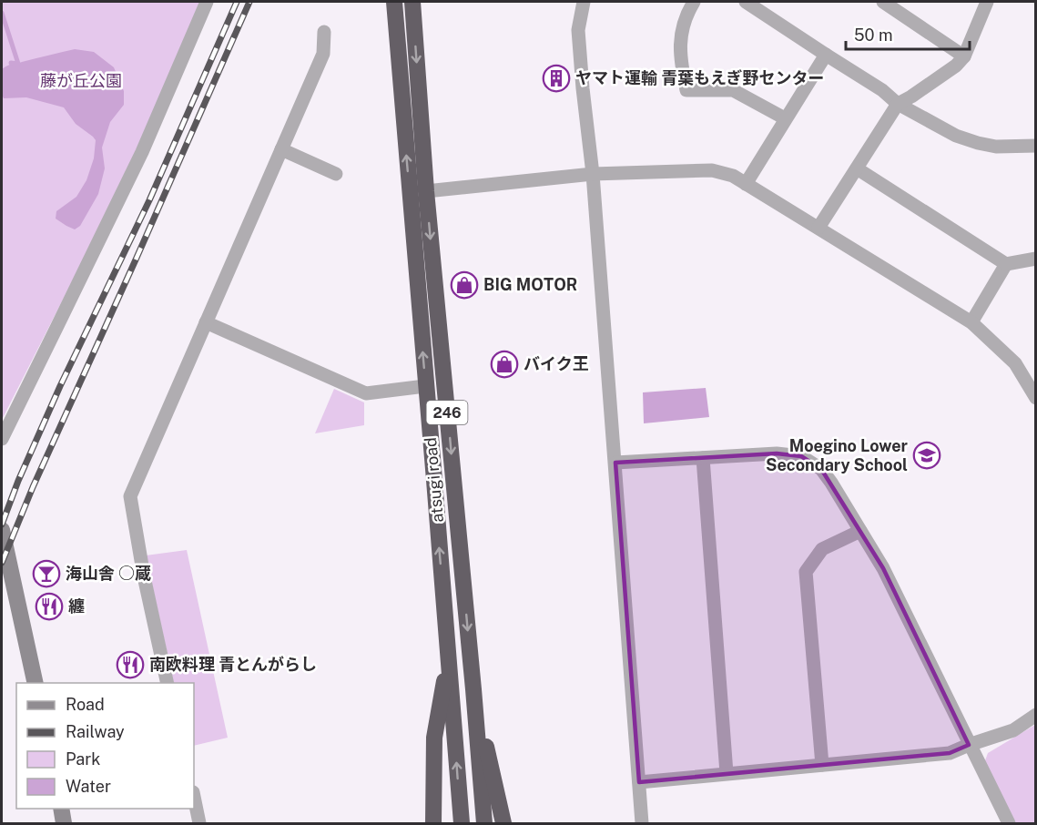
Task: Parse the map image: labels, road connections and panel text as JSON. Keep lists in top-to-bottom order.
{
  "streets": {
    "highway": ["246", "atsugi road"]
  },
  "parks": ["藤が丘公園"],
  "places": {
    "building": ["ヤマト運輸 青葉もえぎ野センター"],
    "shop": ["BIG MOTOR", "バイク王"],
    "school or university": ["Moegino Lower Secondary School"],
    "bar": ["海山舎 ○蔵"],
    "restaurant": ["纏", "南欧料理 青とんがらし"]
  },
  "legend": [
    "Road",
    "Railway",
    "Park",
    "Water"
  ],
  "scale_bar": "50 m"
}
